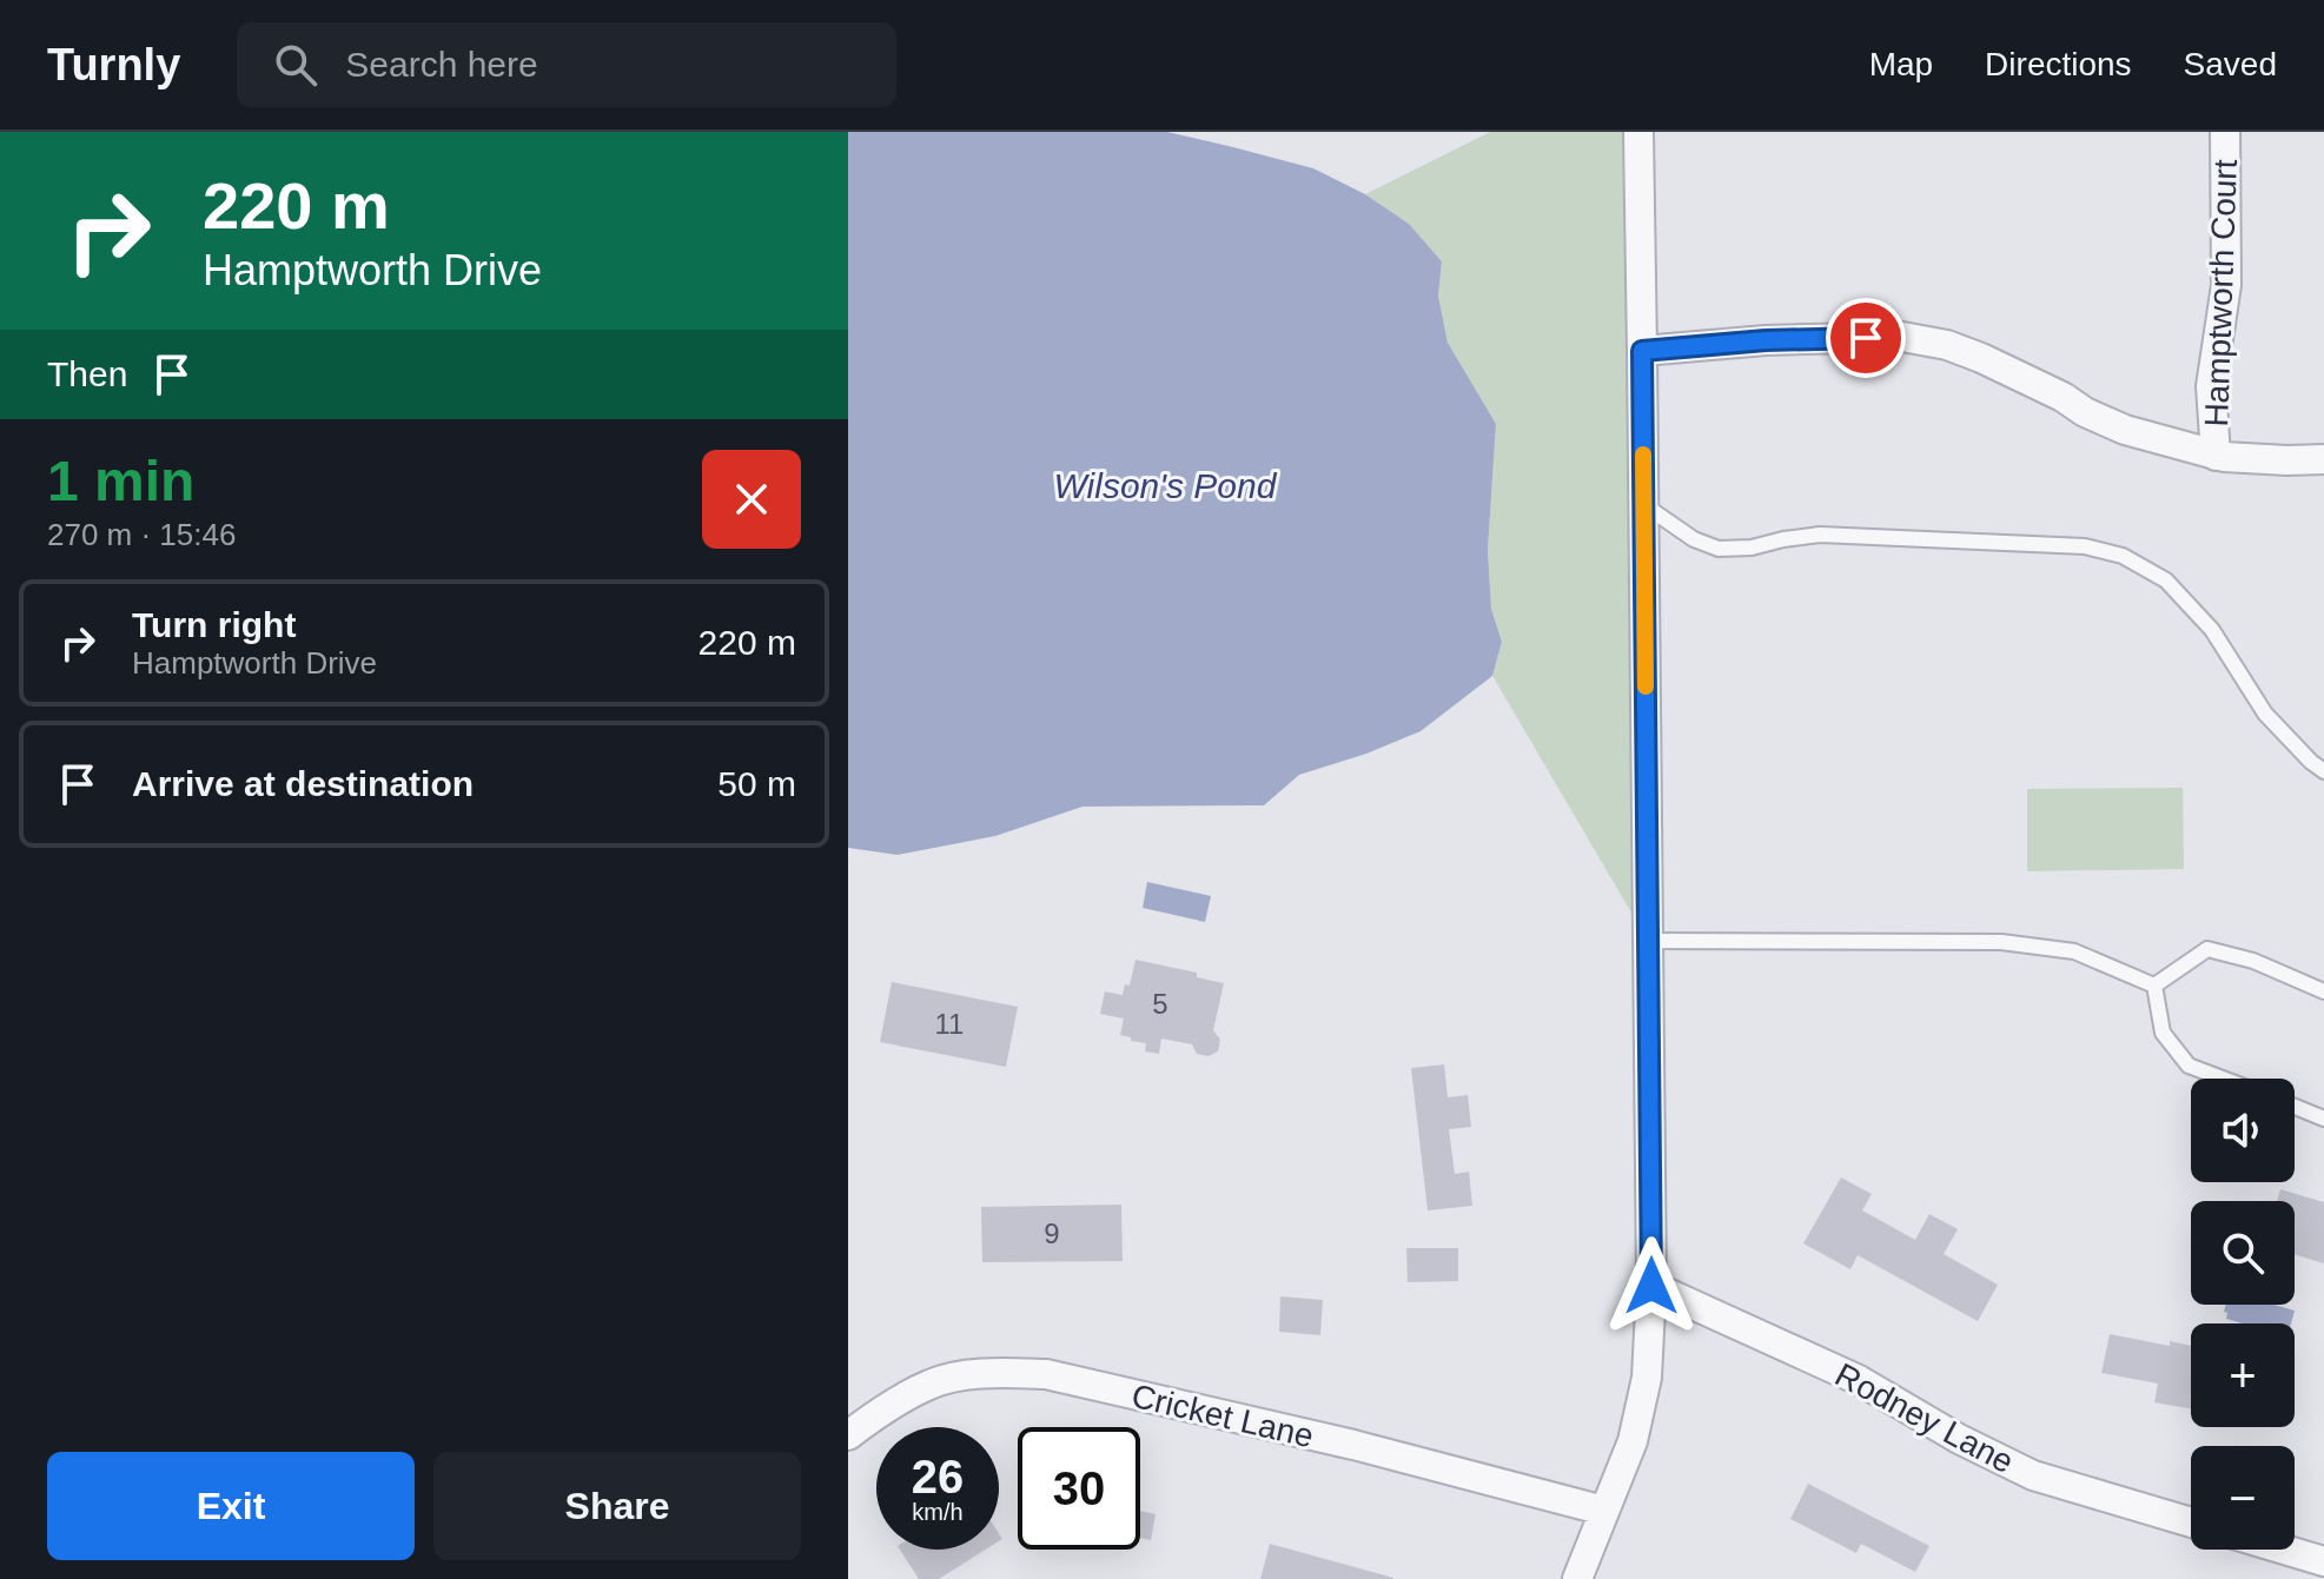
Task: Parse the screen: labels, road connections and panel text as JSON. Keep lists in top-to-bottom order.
{
  "streets": {
    "street": ["Hamptworth Court", "Cricket Lane", "Rodney Lane"]
  },
  "water": ["Wilson's Pond"],
  "house_numbers": ["5", "11", "9"],
  "page": {
    "header": "Turnly",
    "search": "Search here",
    "nav": ["Map", "Directions", "Saved"],
    "turn": ["220 m", "Hamptworth Drive"],
    "then": "Then",
    "heading": ["1 min", "270 m · 15:46"],
    "list": [
      {
        "name": "Turn right",
        "note": "Hamptworth Drive",
        "value": "220 m"
      },
      {
        "name": "Arrive at destination",
        "value": "50 m"
      }
    ],
    "map_buttons": ["+", "−"],
    "speed": "26 km/h",
    "limit": "30",
    "buttons": ["Exit", "Share"]
  }
}
